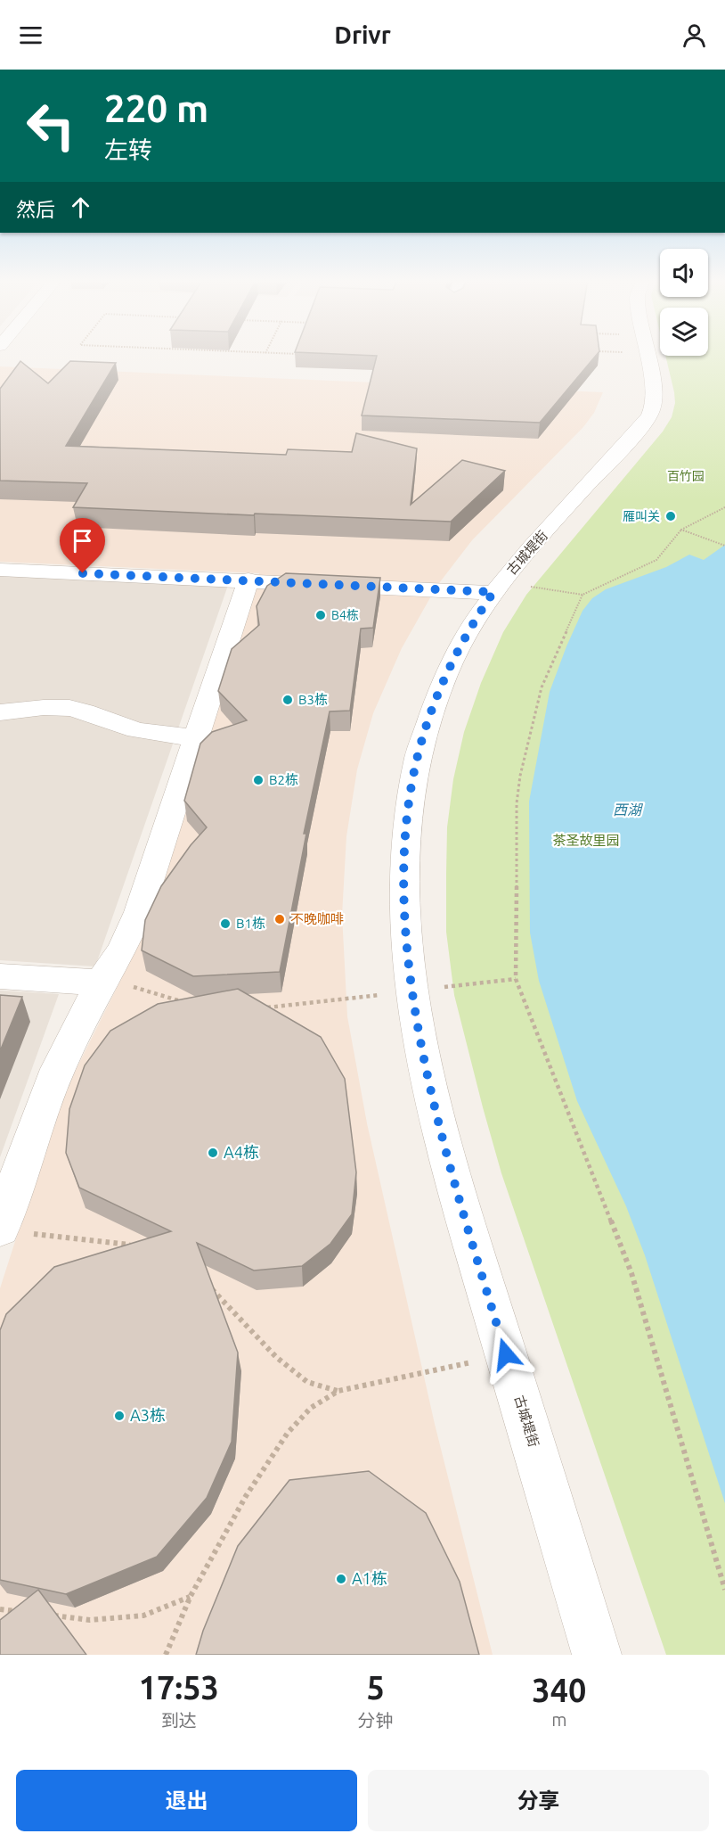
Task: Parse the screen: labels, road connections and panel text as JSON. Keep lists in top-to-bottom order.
{
  "streets": {
    "street": ["古城堤街"]
  },
  "water": ["西湖"],
  "parks": ["百竹园", "茶圣故里园"],
  "places": [
    "雁叫关",
    "B4栋",
    "B3栋",
    "B2栋",
    "不晚咖啡",
    "B1栋",
    "A4栋",
    "A3栋",
    "A1栋"
  ],
  "page": {
    "header": "Drivr",
    "turn": ["220 m", "左转"],
    "then": "然后",
    "eta": [
      "17:53",
      "到达",
      "5",
      "分钟",
      "340",
      "m"
    ],
    "buttons": ["退出", "分享"]
  }
}
